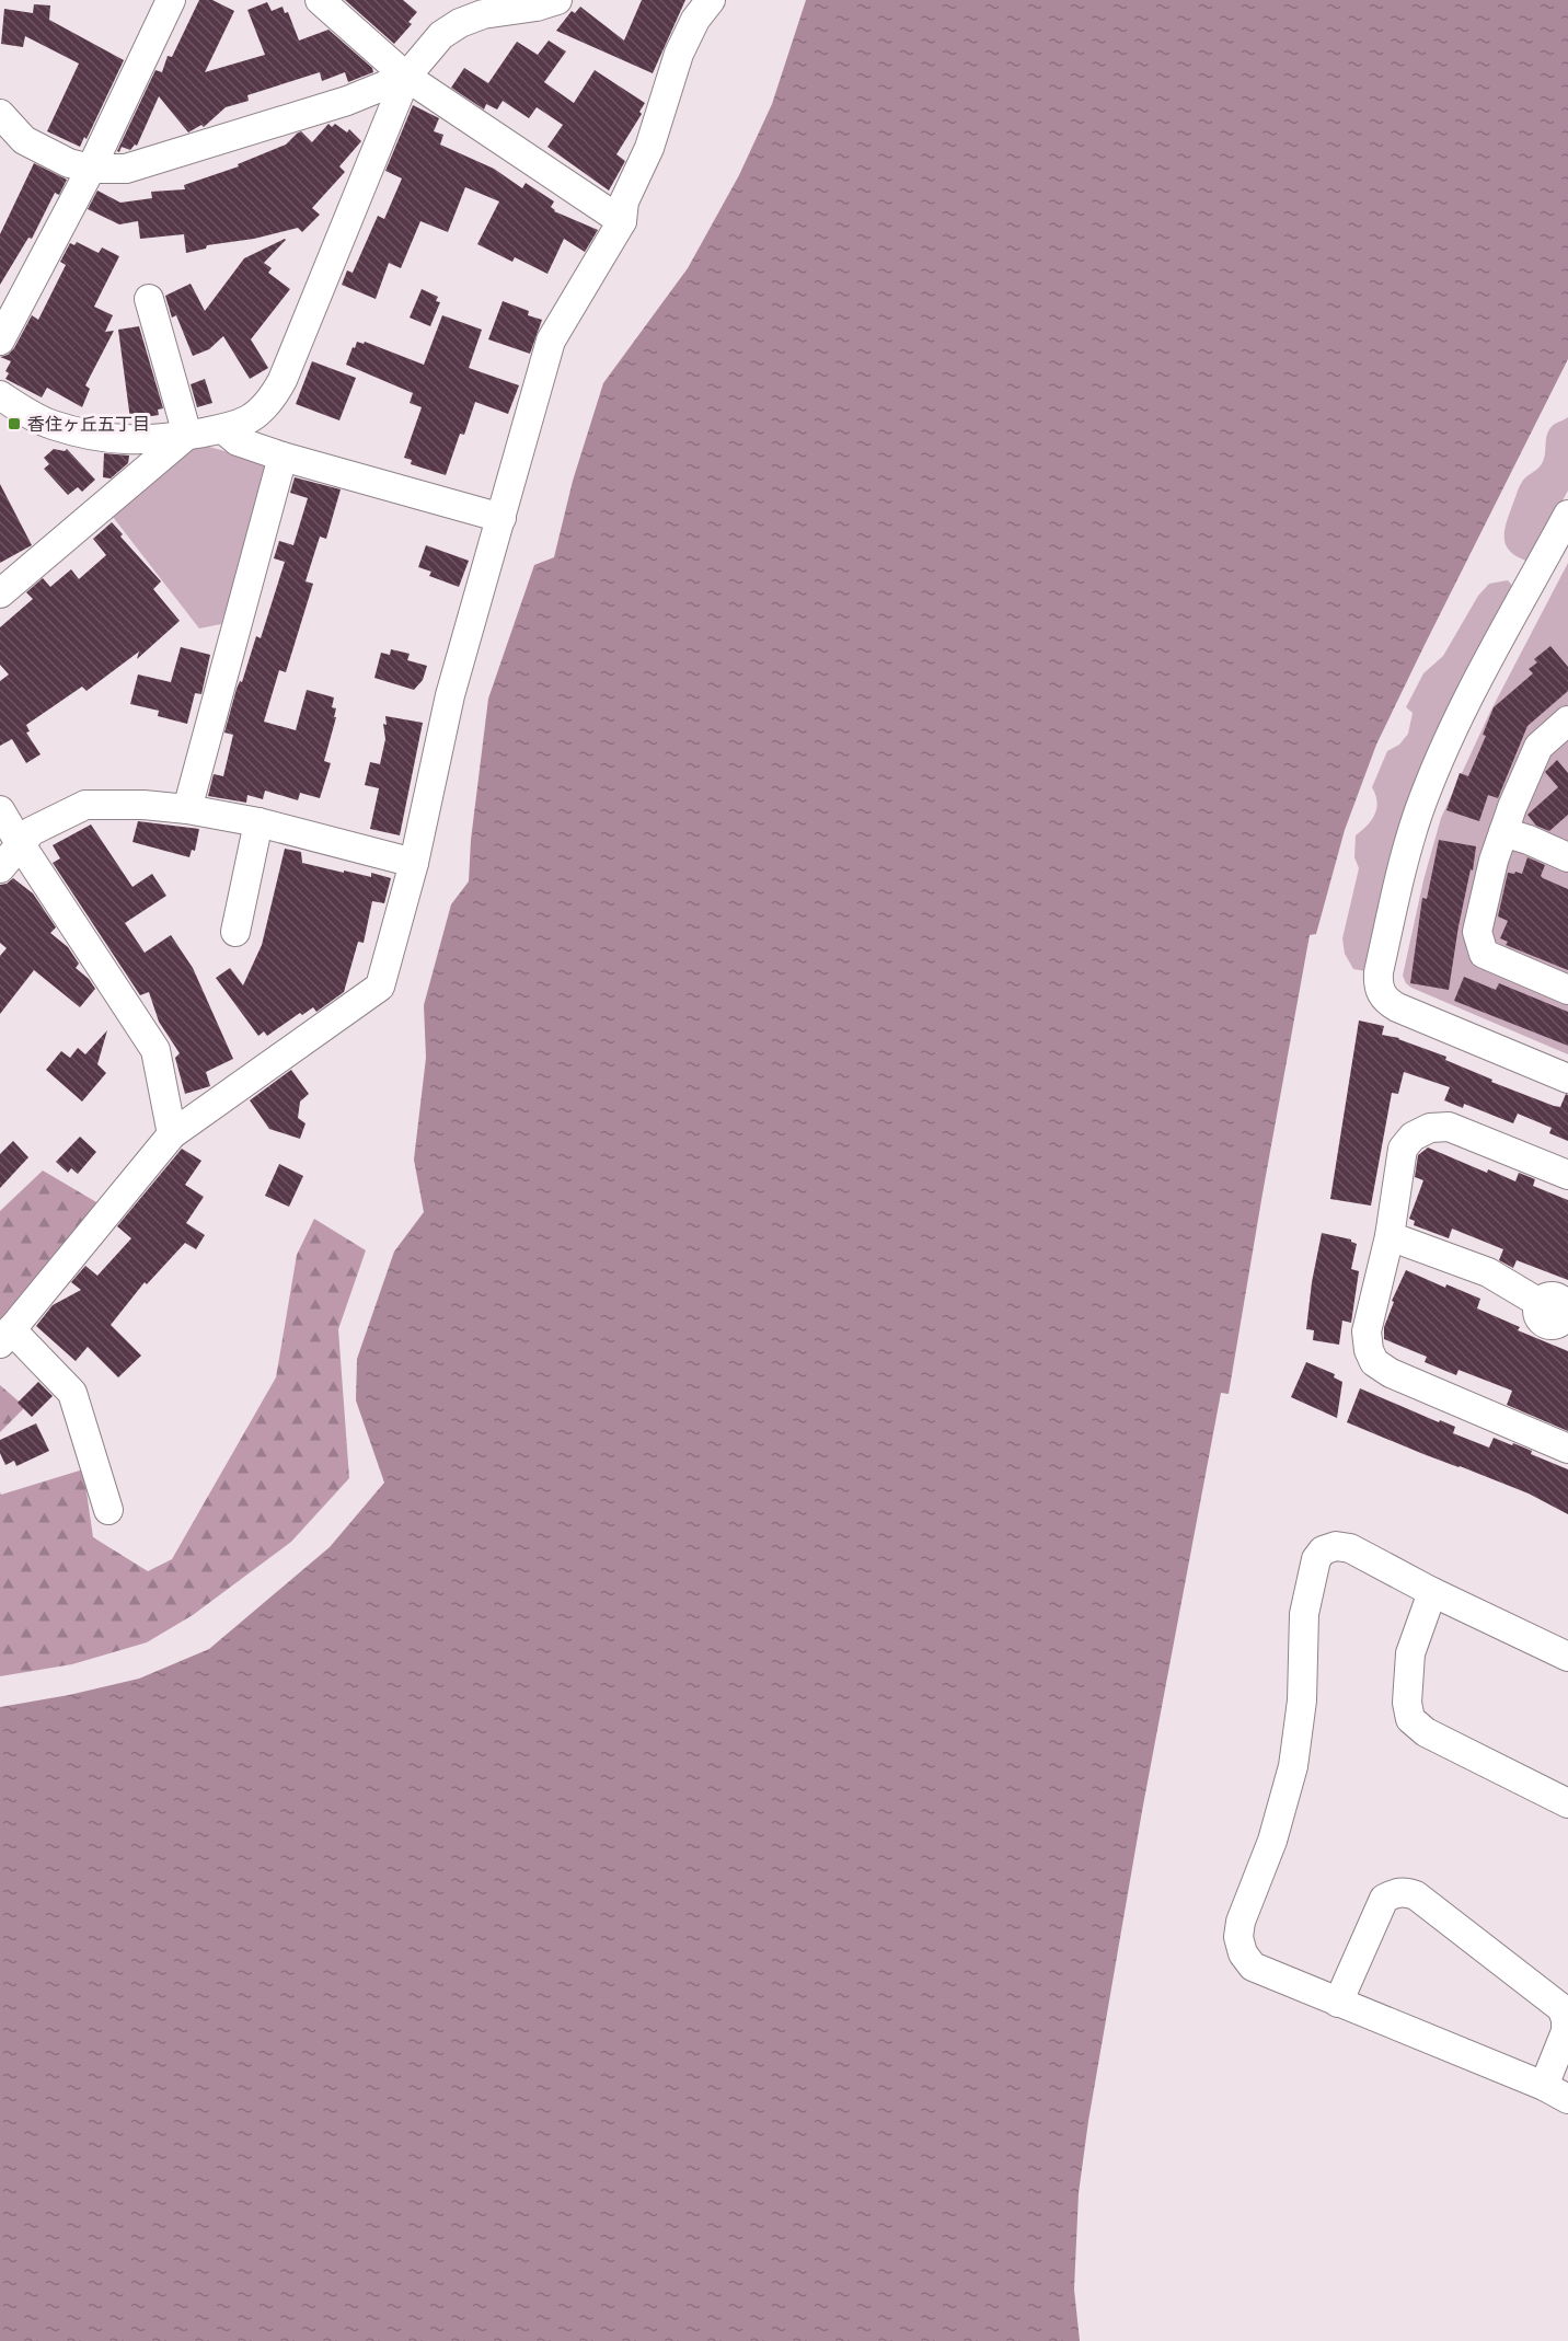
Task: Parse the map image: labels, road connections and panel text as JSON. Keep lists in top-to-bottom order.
{
  "places": {
    "transit": ["香住ヶ丘五丁目"]
  }
}
